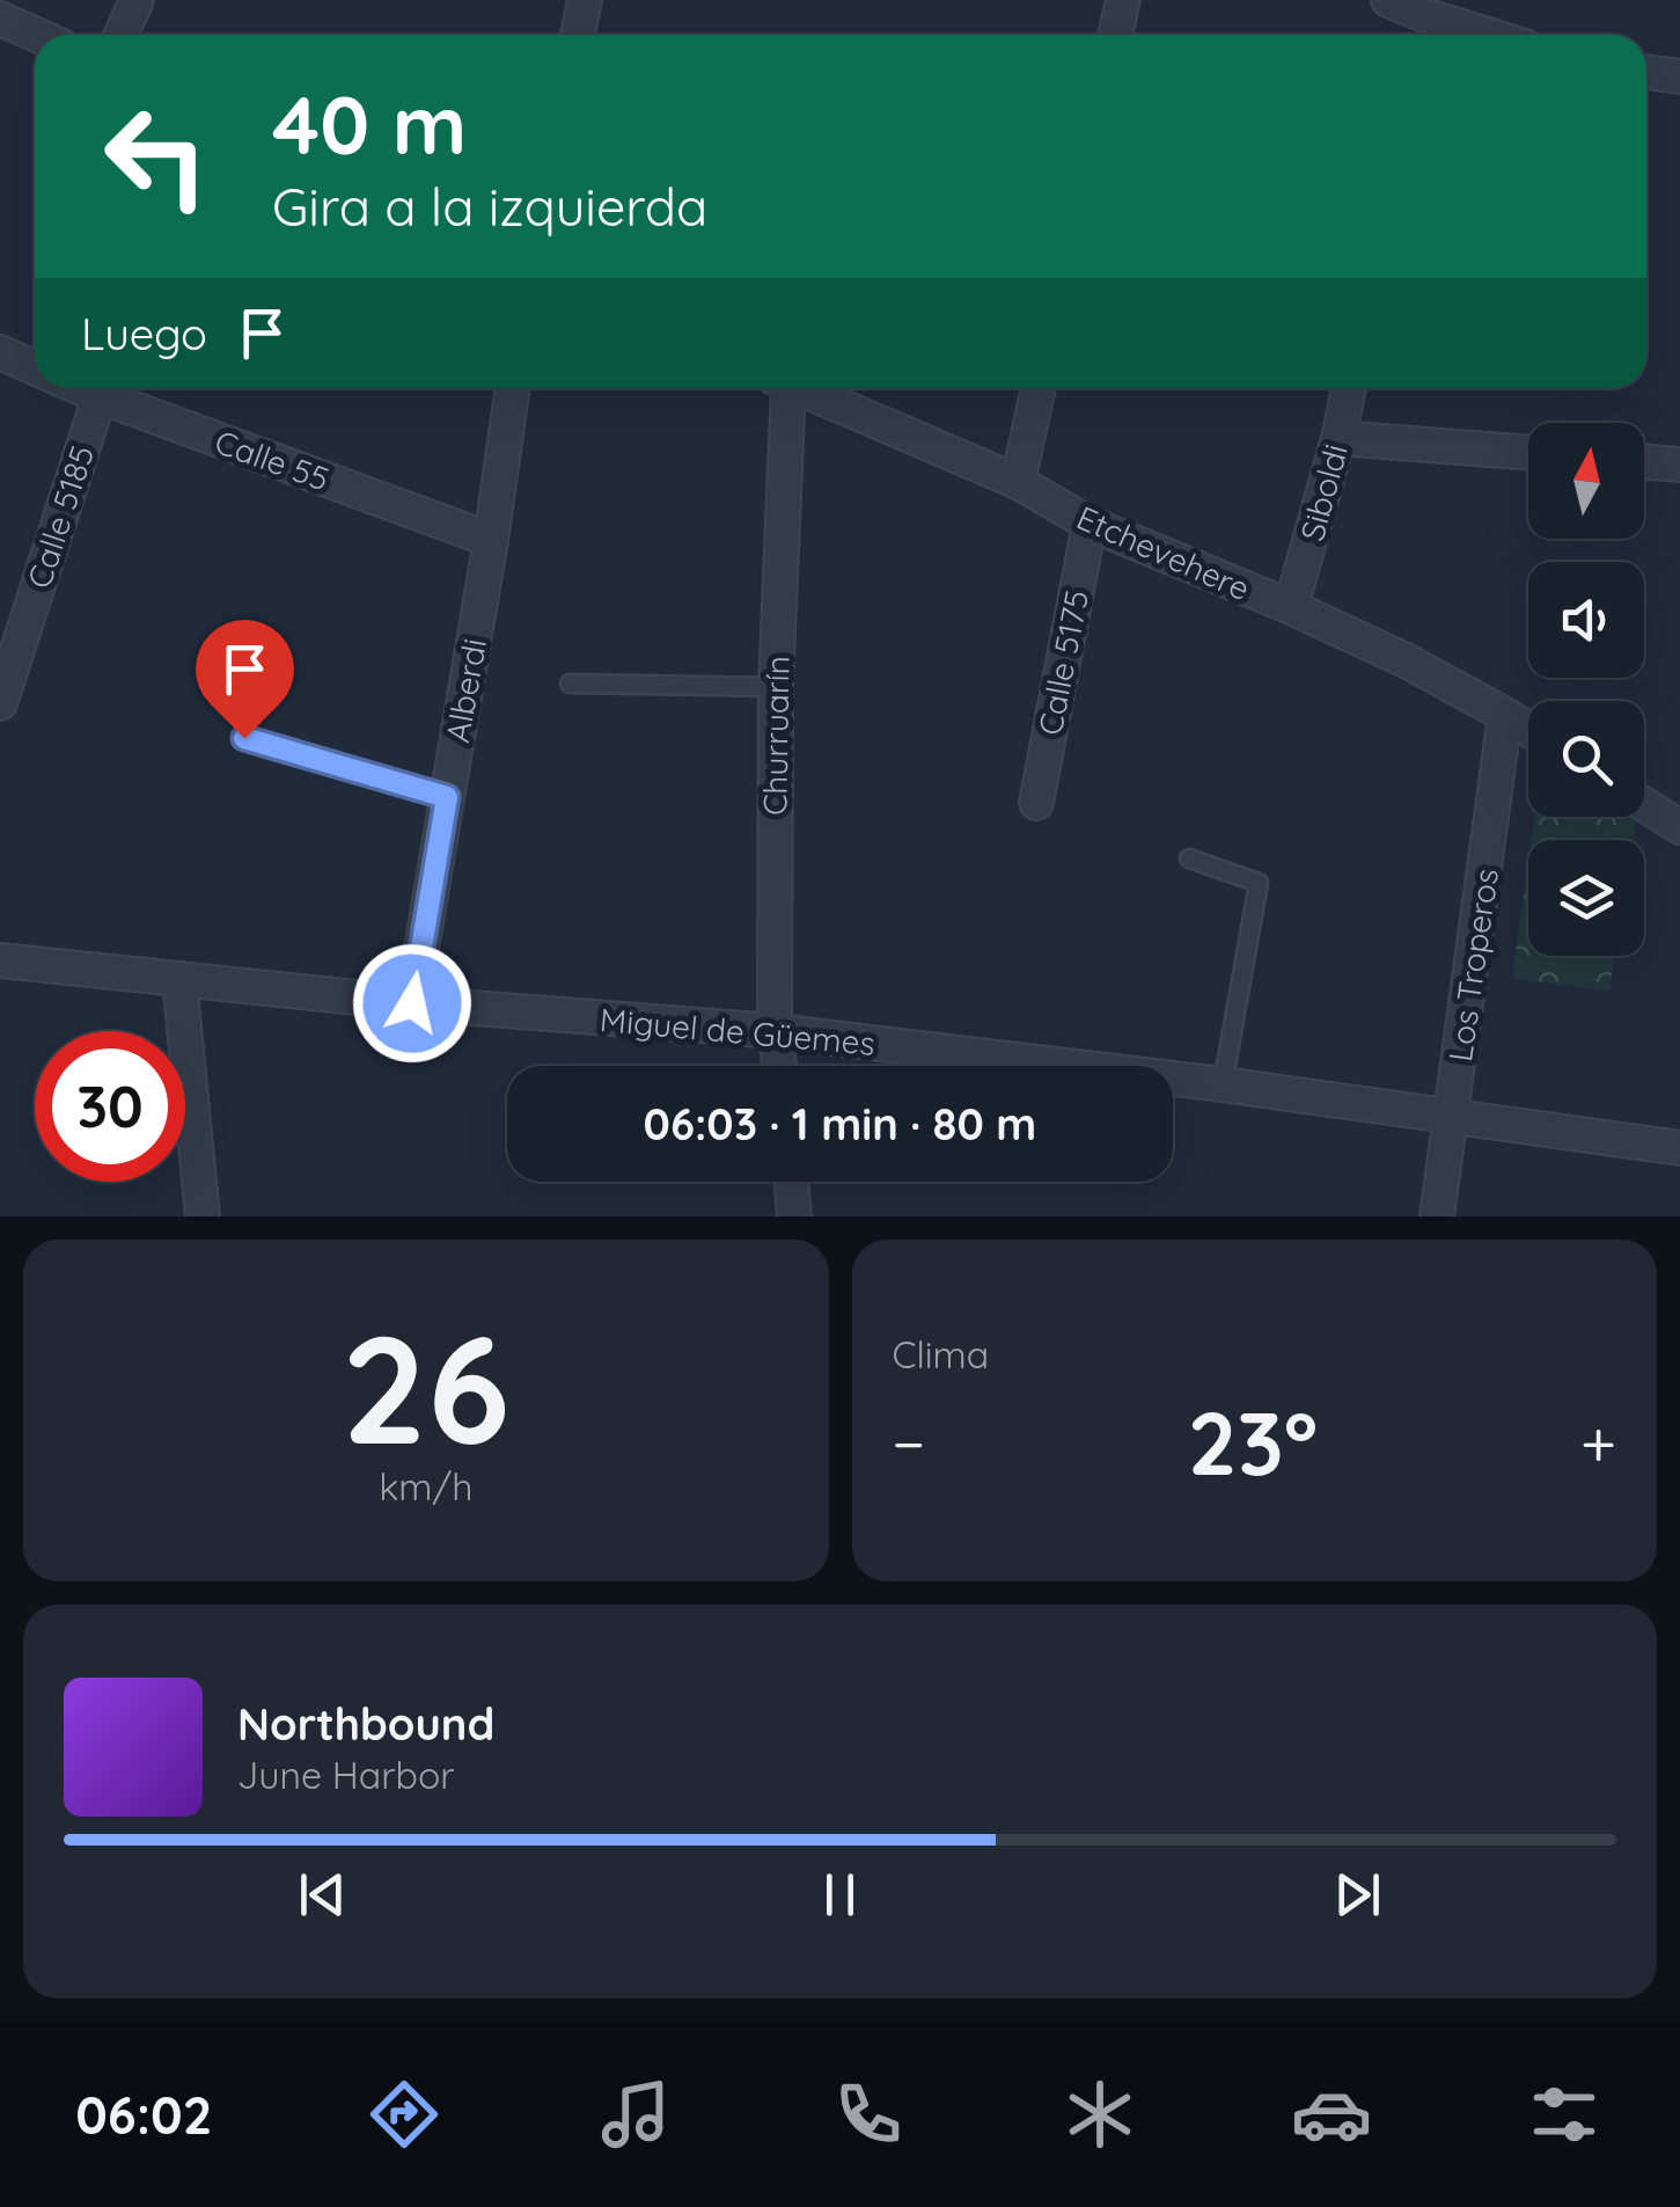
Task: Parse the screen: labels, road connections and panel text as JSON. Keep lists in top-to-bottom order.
{
  "streets": {
    "street": [
      "Calle 55",
      "Siboldi",
      "Calle 5185",
      "Etchevehere",
      "Calle 5175",
      "Alberdi",
      "Churruarín",
      "Los Troperos",
      "Miguel de Güemes"
    ]
  },
  "crossings": [
    ["Calle 55", "Calle 5185"],
    ["Calle 55", "Alberdi"],
    ["Siboldi", "Etchevehere"],
    ["Etchevehere", "Calle 5175"],
    ["Etchevehere", "Los Troperos"],
    ["Alberdi", "Miguel de Güemes"],
    ["Churruarín", "Miguel de Güemes"],
    ["Los Troperos", "Miguel de Güemes"]
  ],
  "north": "top",
  "page": {
    "turn": ["40 m", "Gira a la izquierda"],
    "then": "Luego",
    "limit": "30",
    "trip": "06:03 · 1 min · 80 m",
    "tile": [
      ["26", "km/h"],
      "Clima"
    ],
    "heat": ["−", "23°", "+"],
    "song": ["Northbound", "June Harbor"],
    "tabs": "06:02"
  }
}
